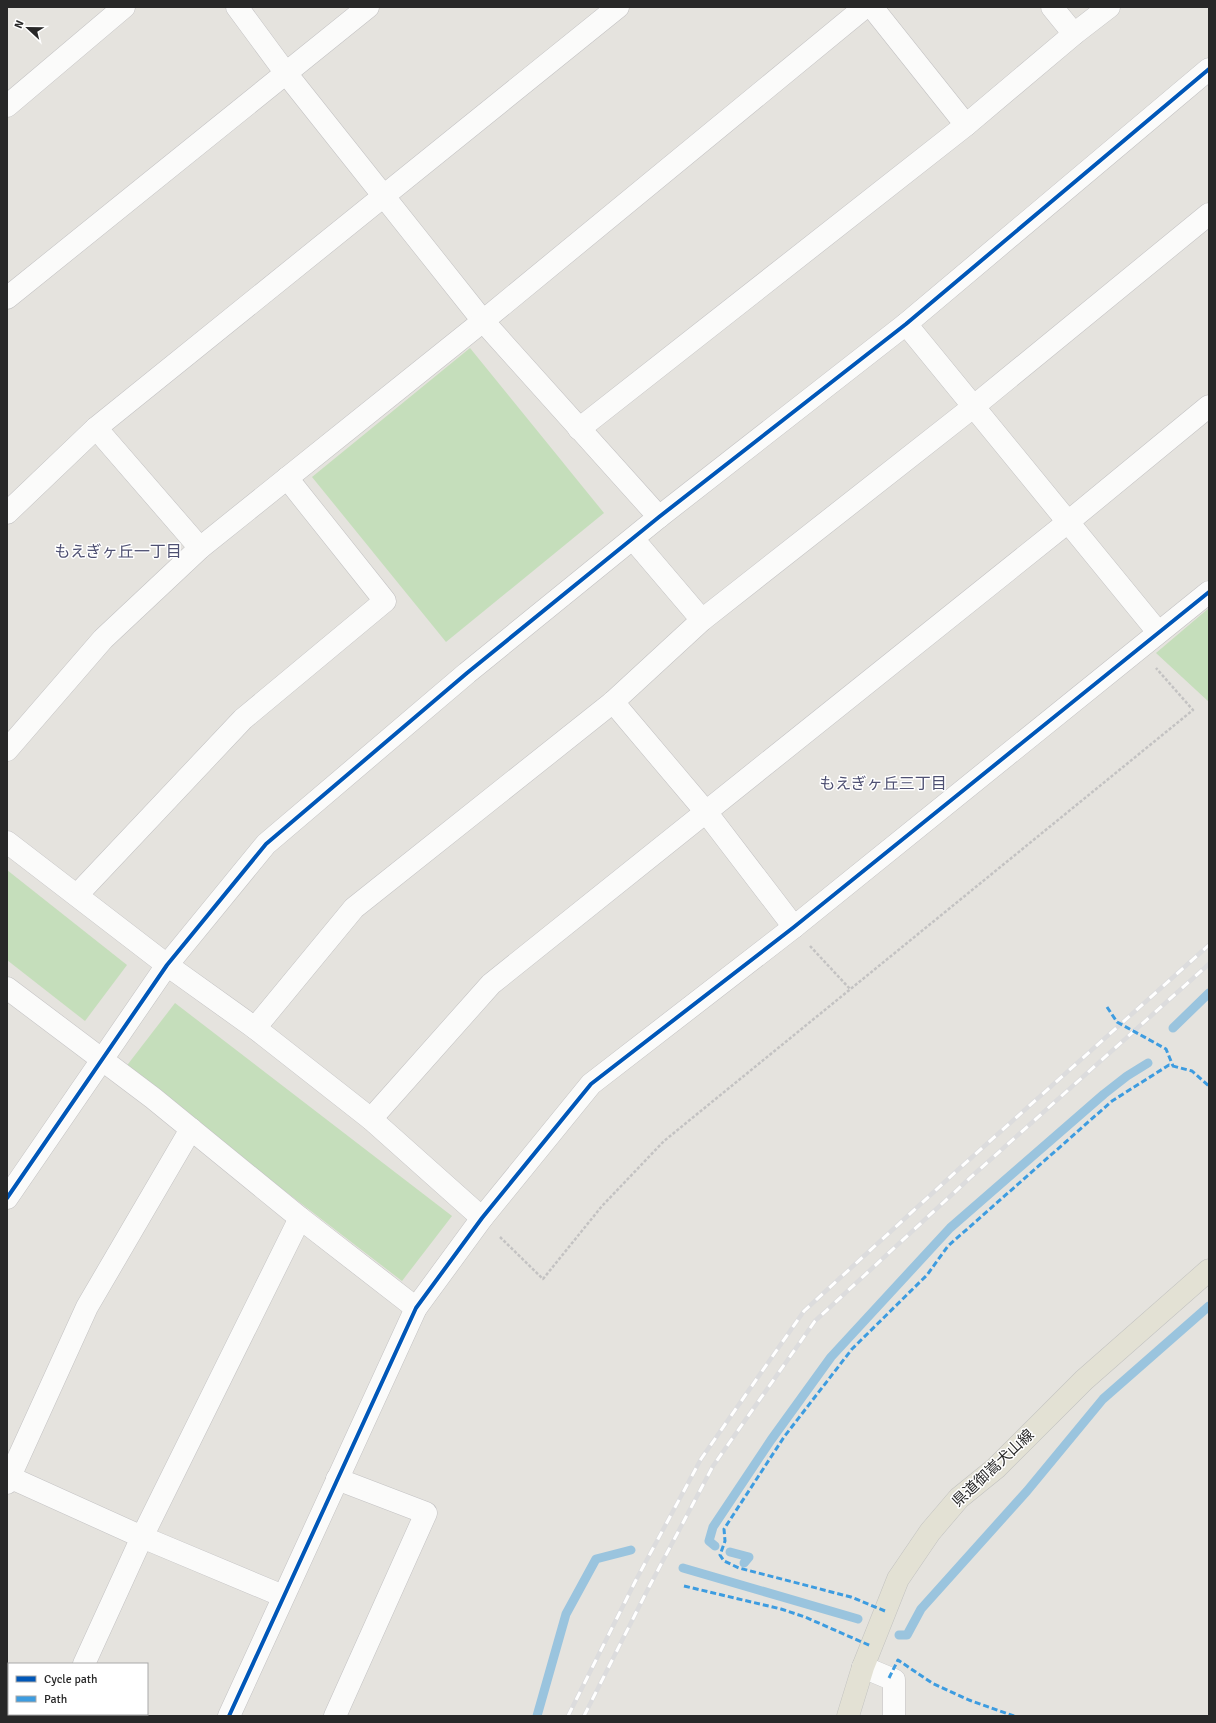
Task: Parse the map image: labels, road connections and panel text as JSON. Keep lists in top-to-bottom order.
{
  "streets": {
    "main road": ["県道御嵩犬山線"]
  },
  "districts": ["もえぎヶ丘一丁目", "もえぎヶ丘三丁目"],
  "legend": ["Cycle path", "Path"],
  "north": "left"
}
